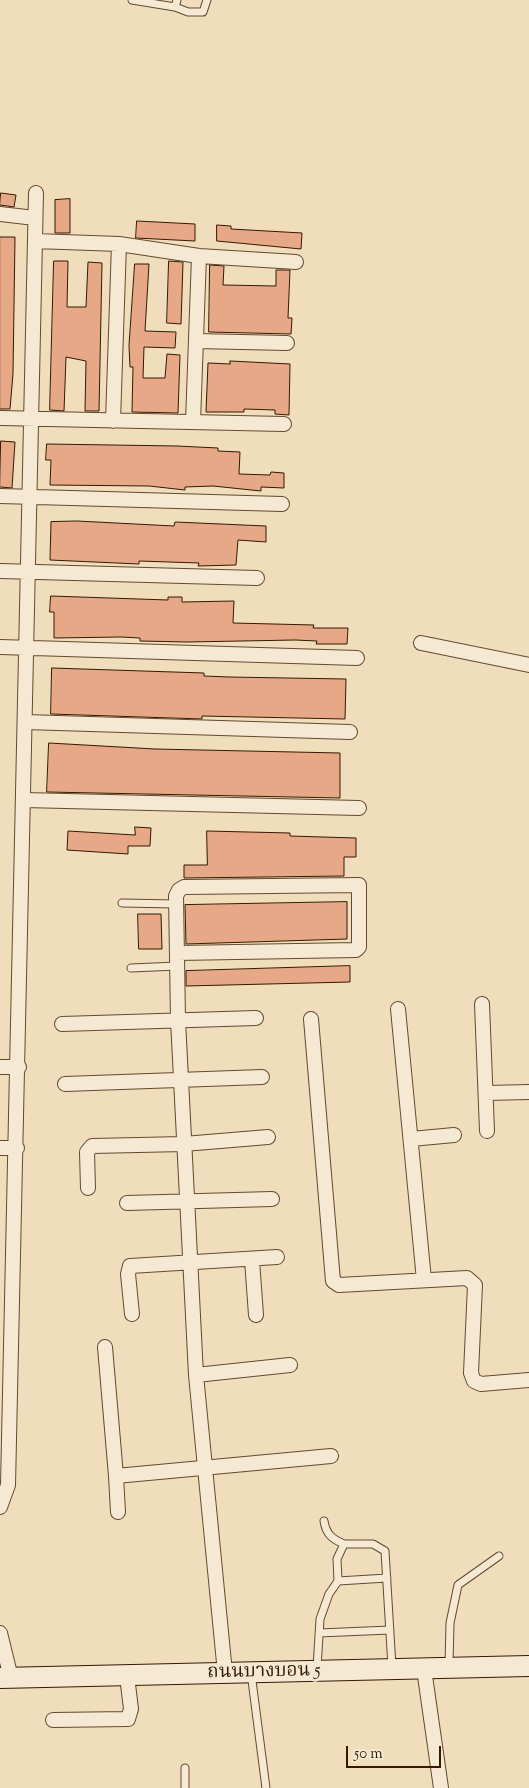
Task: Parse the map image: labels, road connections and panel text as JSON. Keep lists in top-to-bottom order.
{
  "streets": {
    "main road": ["ถนนบางบอน 5"]
  },
  "scale_bar": "50 m"
}
